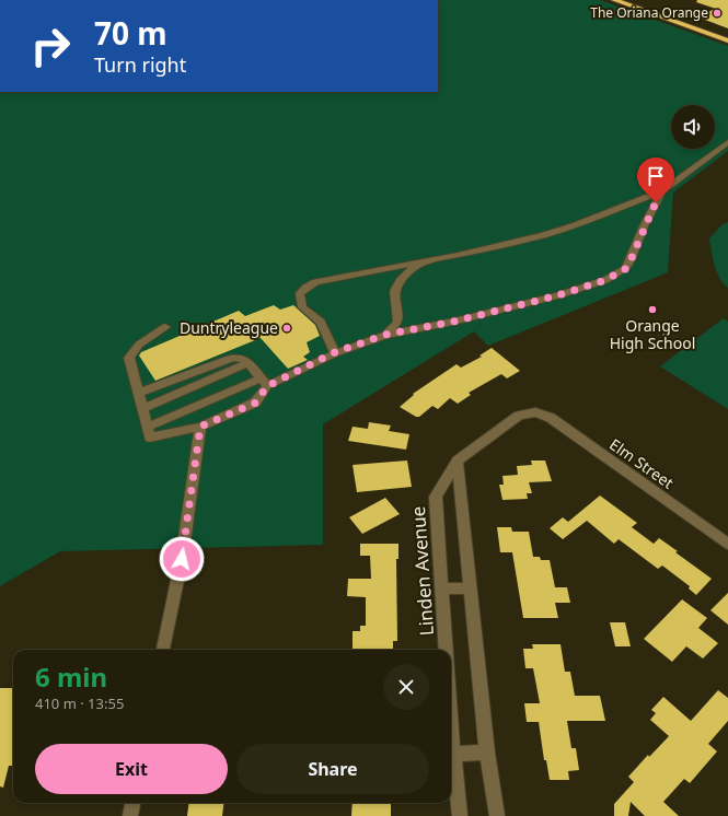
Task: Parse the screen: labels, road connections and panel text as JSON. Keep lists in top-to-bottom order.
{
  "streets": {
    "street": ["Elm Street", "Linden Avenue"]
  },
  "crossings": [
    ["Elm Street", "Linden Avenue"]
  ],
  "places": ["The Oriana Orange", "Orange High School", "Duntryleague"],
  "page": {
    "turn": ["70 m", "Turn right"],
    "heading": ["6 min", "410 m · 13:55"],
    "buttons": ["Exit", "Share"]
  }
}
